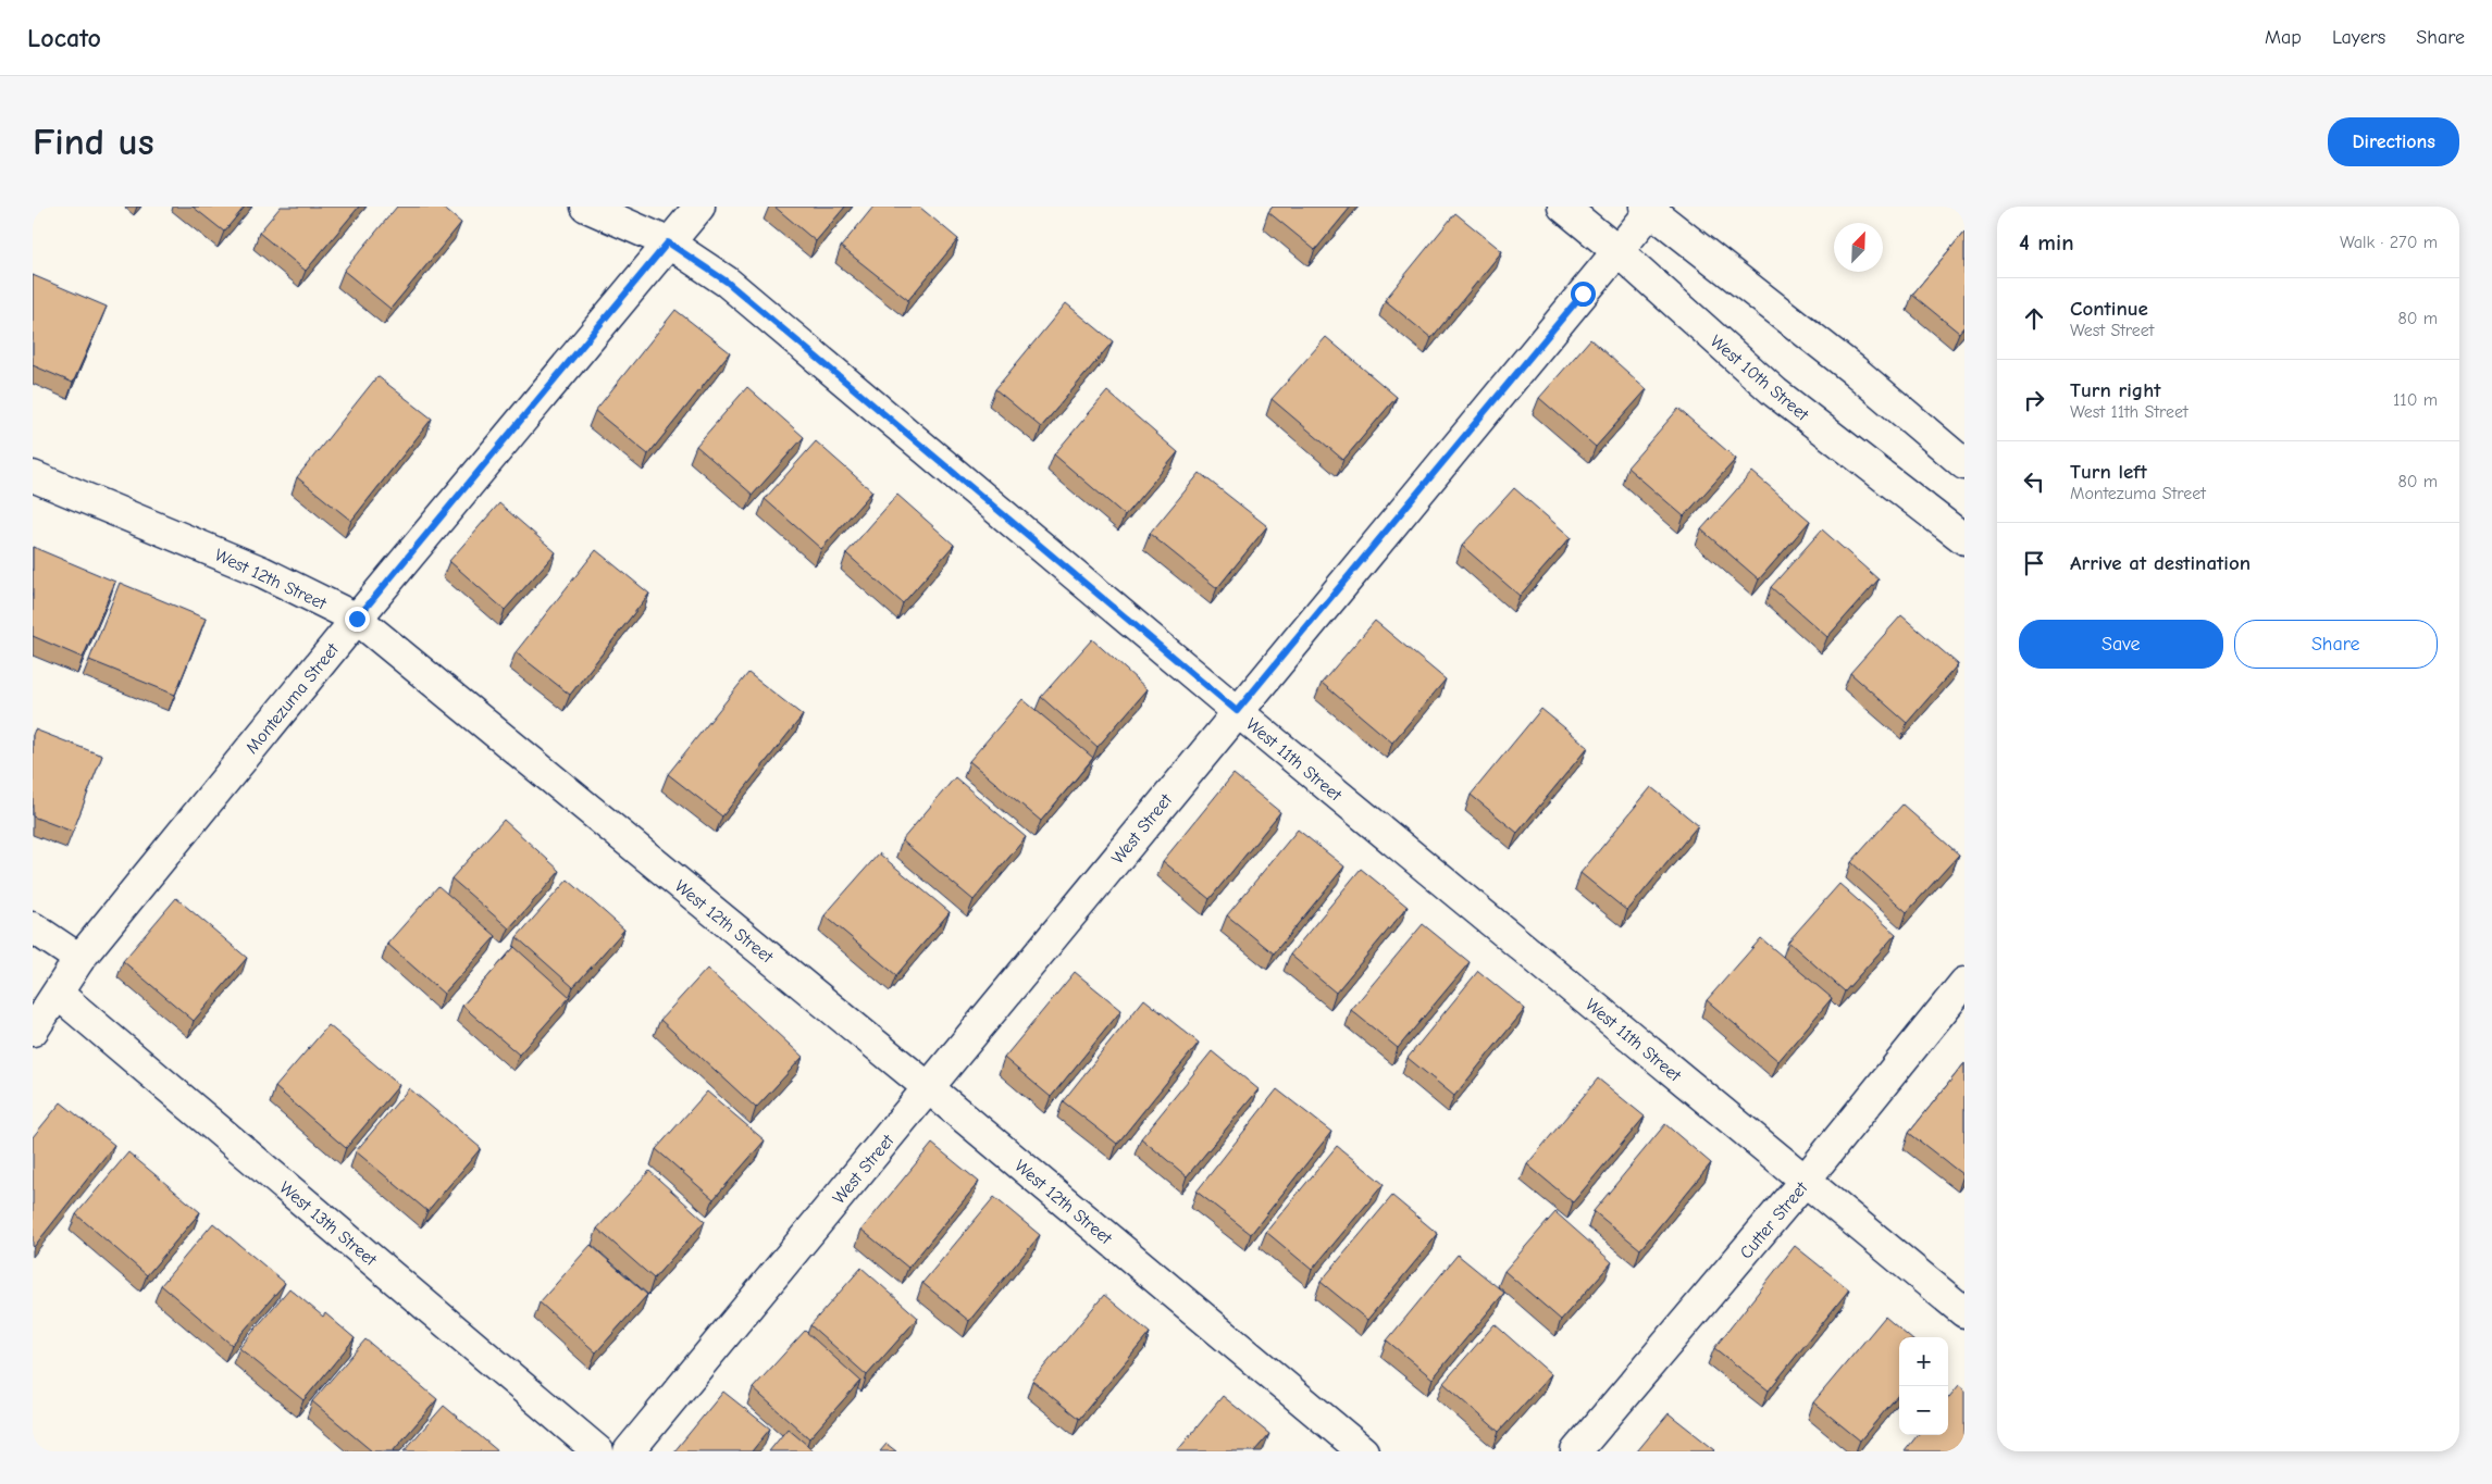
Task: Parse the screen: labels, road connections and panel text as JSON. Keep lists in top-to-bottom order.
{
  "streets": {
    "street": [
      "West 10th Street",
      "West 12th Street",
      "Montezuma Street",
      "West 11th Street",
      "West Street",
      "Cutter Street",
      "West 13th Street"
    ]
  },
  "crossings": [
    ["West 10th Street", "West Street"],
    ["West 12th Street", "Montezuma Street"],
    ["West 12th Street", "West Street"],
    ["Montezuma Street", "West 11th Street"],
    ["Montezuma Street", "West 13th Street"],
    ["West 11th Street", "West Street"],
    ["West 11th Street", "Cutter Street"]
  ],
  "north": "top right",
  "page": {
    "header": "Locato",
    "nav": ["Map", "Layers", "Share"],
    "buttons": [
      "Directions",
      ["Save", "Share"]
    ],
    "title": "Find us",
    "heading": ["4 min", "Walk · 270 m"],
    "list": [
      ["Continue", "West Street", "80 m"],
      ["Turn right", "West 11th Street", "110 m"],
      ["Turn left", "Montezuma Street", "80 m"],
      "Arrive at destination"
    ],
    "map_buttons": ["+", "−"]
  }
}
